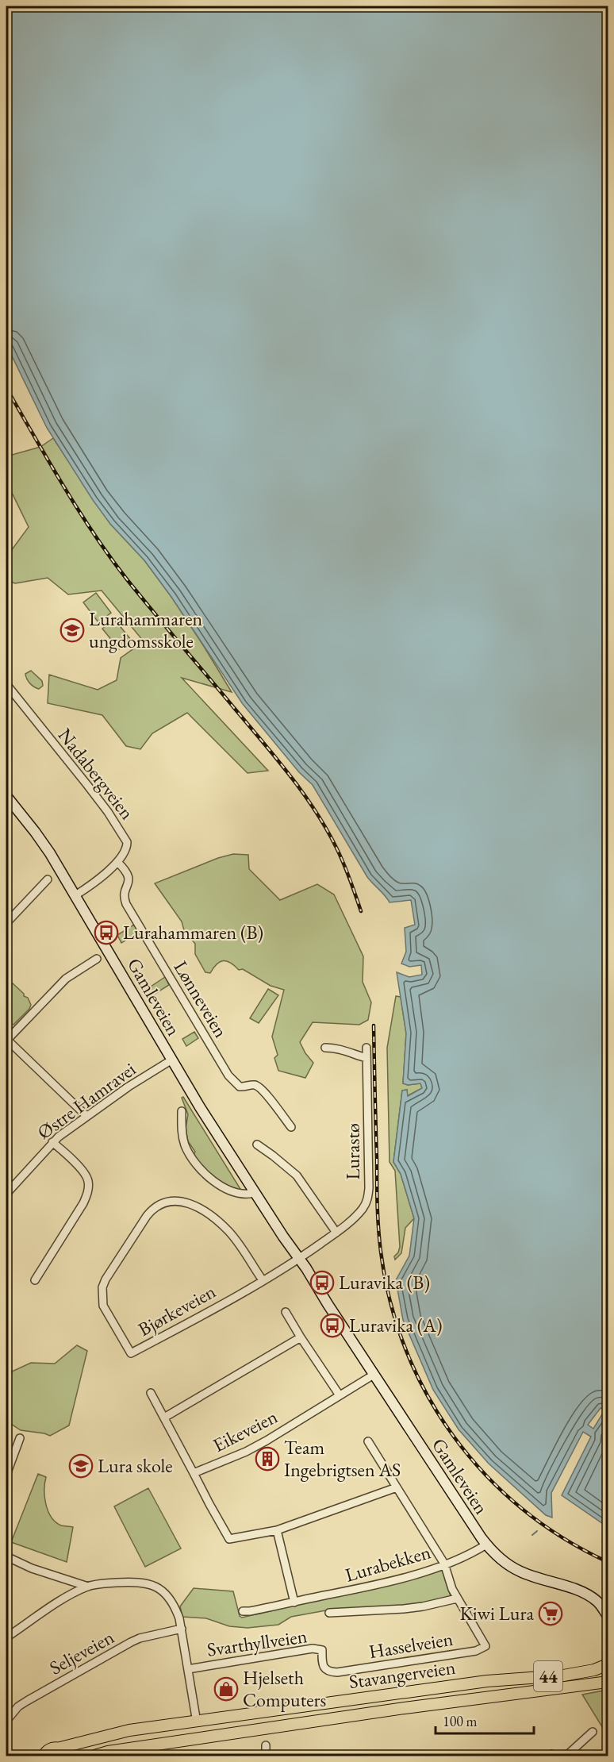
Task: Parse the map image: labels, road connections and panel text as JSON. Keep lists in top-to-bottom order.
{
  "streets": {
    "main road": ["Gamleveien", "Stavangerveien", "44"],
    "street": [
      "Nadabergveien",
      "Lønneveien",
      "Østre Hamravei",
      "Lurastø",
      "Bjørkeveien",
      "Eikeveien",
      "Lurabekken",
      "Svarthyllveien",
      "Hasselveien",
      "Seljeveien"
    ]
  },
  "crossings": [
    ["Nadabergveien", "Gamleveien"],
    ["Nadabergveien", "Lønneveien"],
    ["Gamleveien", "Østre Hamravei"],
    ["Gamleveien", "Lurastø"],
    ["Gamleveien", "Bjørkeveien"],
    ["Gamleveien", "Eikeveien"],
    ["Gamleveien", "Lurabekken"],
    ["Lurastø", "Bjørkeveien"],
    ["Lurabekken", "Hasselveien"],
    ["Svarthyllveien", "Hasselveien"]
  ],
  "places": {
    "school or university": ["Lurahammaren ungdomsskole", "Lura skole"],
    "bus stop": ["Lurahammaren (B)", "Luravika (B)", "Luravika (A)"],
    "building": ["Team Ingebrigtsen AS"],
    "supermarket": ["Kiwi Lura"],
    "shop": ["Hjelseth Computers"]
  },
  "scale_bar": "100 m"
}
